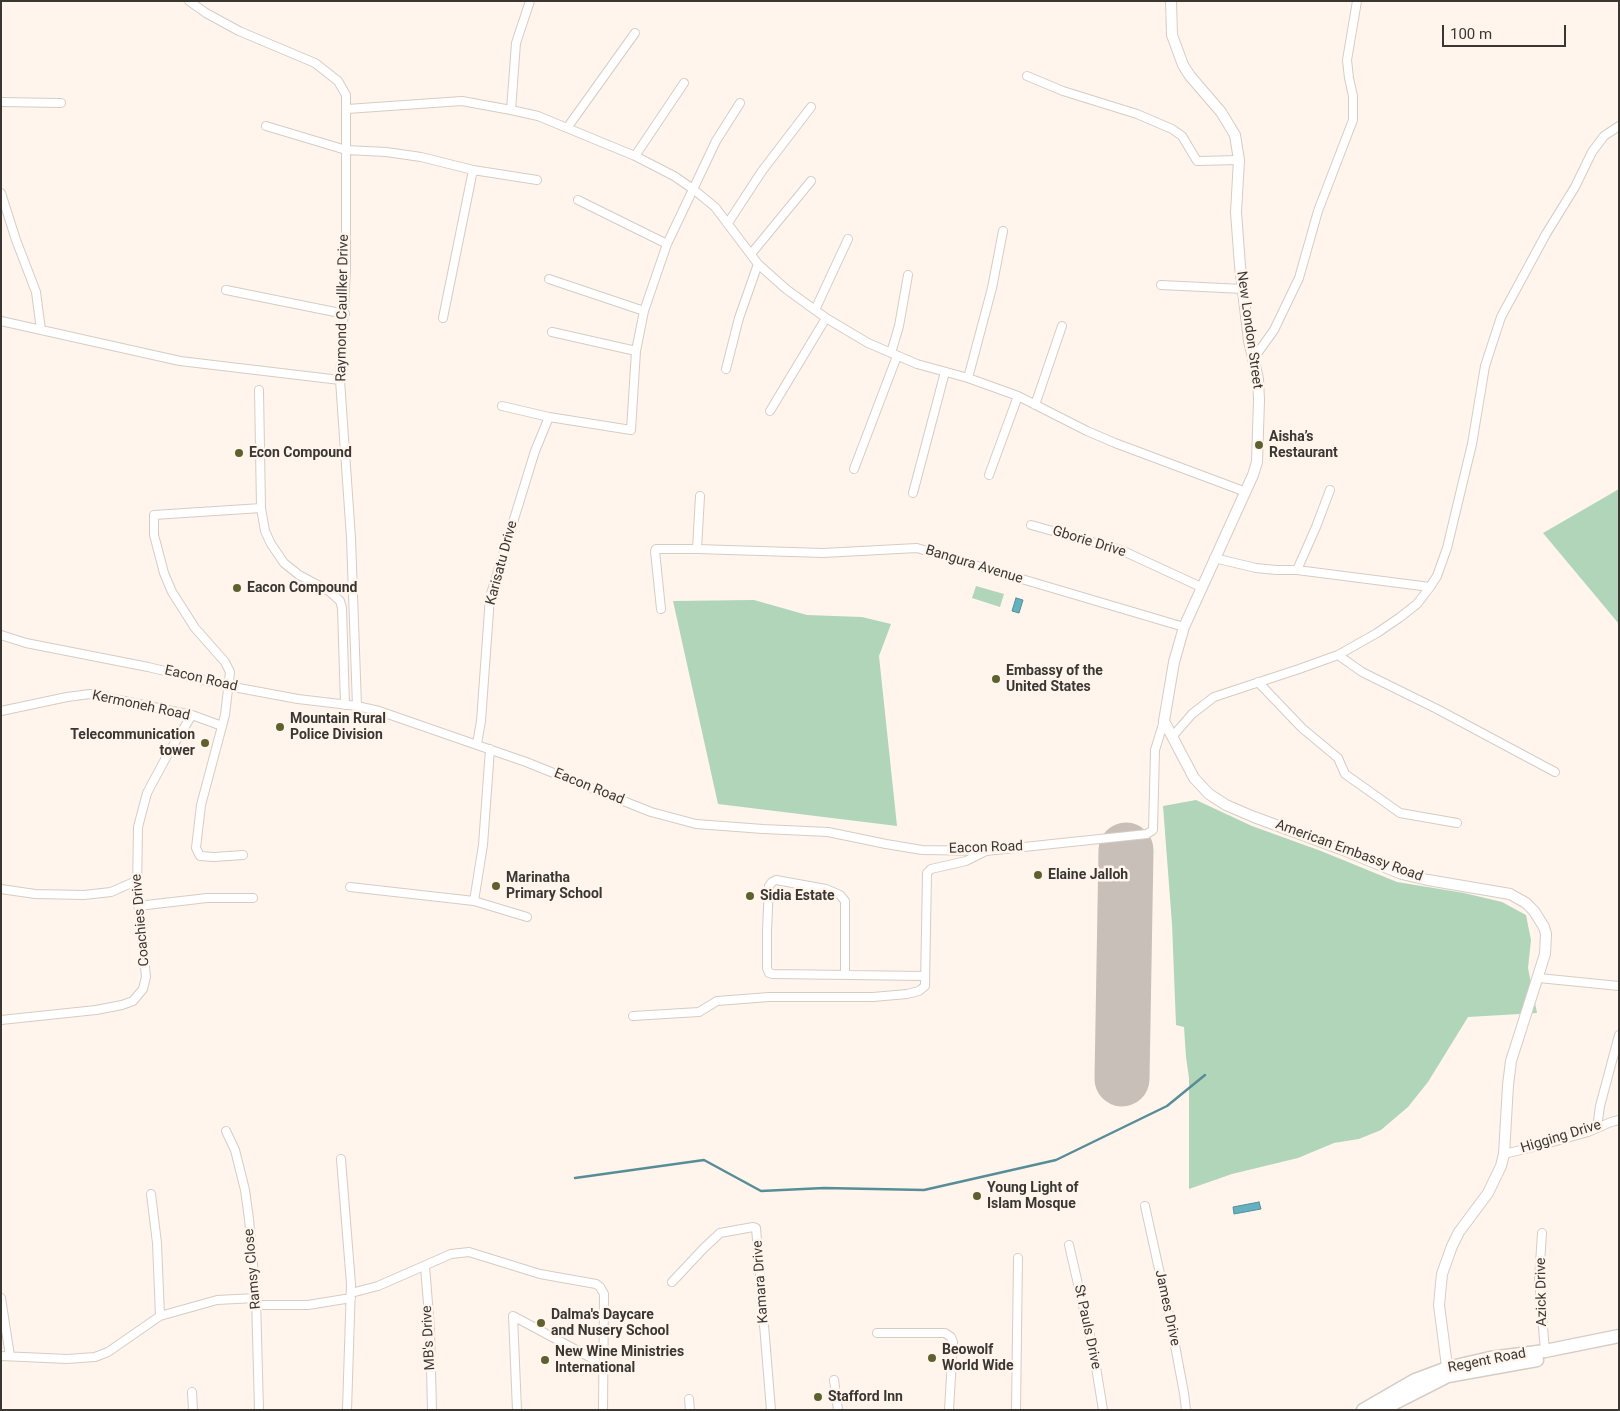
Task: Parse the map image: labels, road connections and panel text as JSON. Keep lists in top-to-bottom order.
{
  "streets": {
    "main road": ["Regent Road"],
    "street": [
      "Raymond Caullker Drive",
      "New London Street",
      "Gborie Drive",
      "Karisatu Drive",
      "Bangura Avenue",
      "Eacon Road",
      "Kermoneh Road",
      "American Embassy Road",
      "Coachies Drive",
      "Higging Drive",
      "Ramsy Close",
      "Kamara Drive",
      "Azick Drive",
      "James Drive",
      "St Pauls Drive",
      "MB's Drive"
    ]
  },
  "crossings": [
    ["Raymond Caullker Drive", "Eacon Road"],
    ["New London Street", "Gborie Drive"],
    ["New London Street", "Bangura Avenue"],
    ["New London Street", "Eacon Road"],
    ["New London Street", "American Embassy Road"],
    ["Karisatu Drive", "Eacon Road"],
    ["Eacon Road", "American Embassy Road"],
    ["Kermoneh Road", "Coachies Drive"],
    ["American Embassy Road", "Higging Drive"],
    ["American Embassy Road", "Regent Road"],
    ["Azick Drive", "Regent Road"]
  ],
  "places": [
    "Aisha’s Restaurant",
    "Econ Compound",
    "Eacon Compound",
    "Embassy of the United States",
    "Mountain Rural Police Division",
    "Telecommunication tower",
    "Elaine Jalloh",
    "Marinatha Primary School",
    "Sidia Estate",
    "Young Light of Islam Mosque",
    "Dalma's Daycare and Nusery School",
    "Beowolf World Wide",
    "New Wine Ministries International",
    "Stafford Inn"
  ],
  "scale_bar": "100 m"
}
